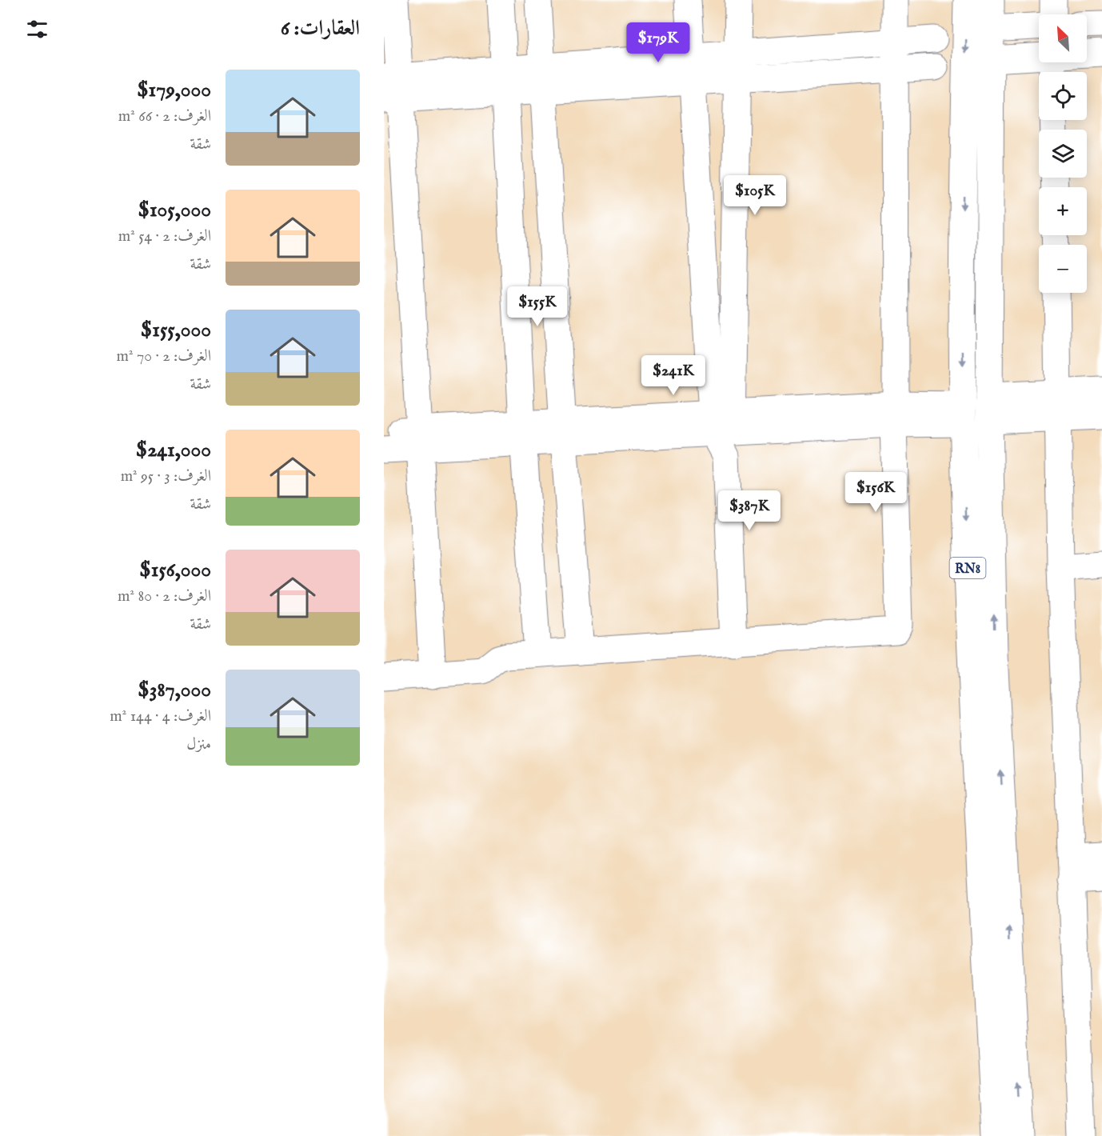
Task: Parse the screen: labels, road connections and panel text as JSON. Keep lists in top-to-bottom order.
{
  "streets": {
    "street": ["RN8"]
  },
  "north": "top left",
  "page": {
    "heading": "العقارات: 6",
    "map_buttons": ["+", "−"],
    "price": [
      "$179K",
      "$105K",
      "$155K",
      "$241K",
      "$156K",
      "$387K"
    ],
    "list": [
      {
        "name": "$179,000",
        "note": "الغرف: 2 · 66 m² · شقة"
      },
      {
        "name": "$105,000",
        "note": "الغرف: 2 · 54 m² · شقة"
      },
      {
        "name": "$155,000",
        "note": "الغرف: 2 · 70 m² · شقة"
      },
      {
        "name": "$241,000",
        "note": "الغرف: 3 · 95 m² · شقة"
      },
      {
        "name": "$156,000",
        "note": "الغرف: 2 · 80 m² · شقة"
      },
      {
        "name": "$387,000",
        "note": "الغرف: 4 · 144 m² · منزل"
      }
    ]
  }
}
